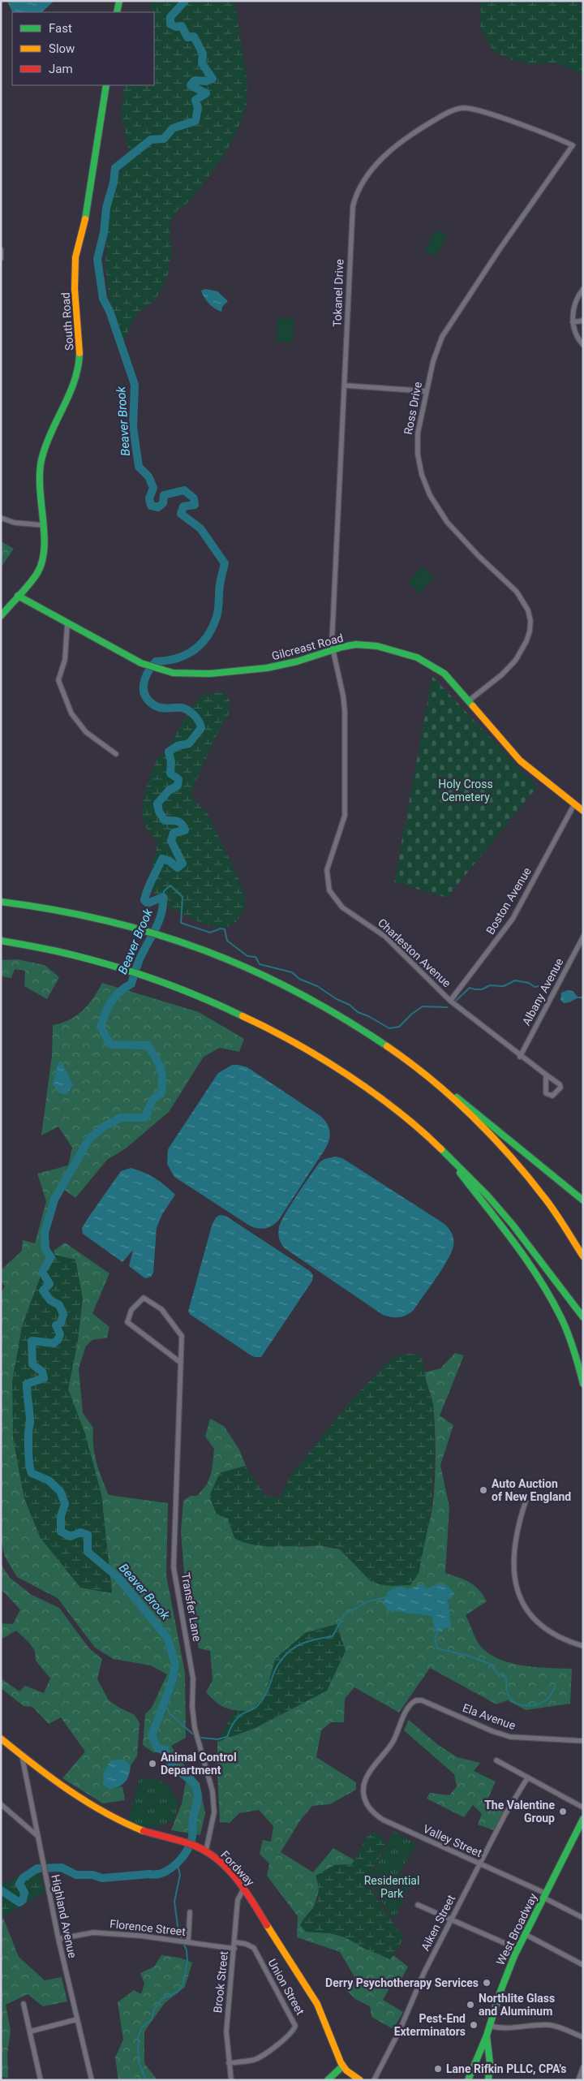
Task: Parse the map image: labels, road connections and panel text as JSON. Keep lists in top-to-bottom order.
{
  "streets": {
    "main road": [
      "South Road",
      "Gilcreast Road",
      "Fordway",
      "West Broadway"
    ],
    "street": [
      "Tokanel Drive",
      "Ross Drive",
      "Boston Avenue",
      "Charleston Avenue",
      "Albany Avenue",
      "Transfer Lane",
      "Ela Avenue",
      "Valley Street",
      "Highland Avenue",
      "Aiken Street",
      "Florence Street",
      "Brook Street",
      "Union Street"
    ]
  },
  "crossings": [
    ["Tokanel Drive", "Ross Drive"],
    ["Tokanel Drive", "Gilcreast Road"],
    ["Tokanel Drive", "Charleston Avenue"],
    ["South Road", "Gilcreast Road"],
    ["Ross Drive", "Gilcreast Road"],
    ["Gilcreast Road", "Boston Avenue"],
    ["Gilcreast Road", "Charleston Avenue"],
    ["Boston Avenue", "Charleston Avenue"],
    ["Charleston Avenue", "Albany Avenue"],
    ["Transfer Lane", "Fordway"],
    ["Ela Avenue", "Valley Street"],
    ["Valley Street", "Aiken Street"],
    ["Valley Street", "West Broadway"],
    ["Fordway", "Highland Avenue"],
    ["Fordway", "Brook Street"],
    ["Highland Avenue", "Florence Street"],
    ["Florence Street", "Brook Street"],
    ["Brook Street", "Union Street"]
  ],
  "water": ["Beaver Brook"],
  "parks": ["Holy Cross Cemetery", "Residential Park"],
  "places": [
    "Auto Auction of New England",
    "Animal Control Department",
    "The Valentine Group",
    "Derry Psychotherapy Services",
    "Northlite Glass and Aluminum",
    "Pest-End Exterminators",
    "Lane Rifkin PLLC, CPA's"
  ],
  "legend": ["Fast", "Slow", "Jam"]
}
